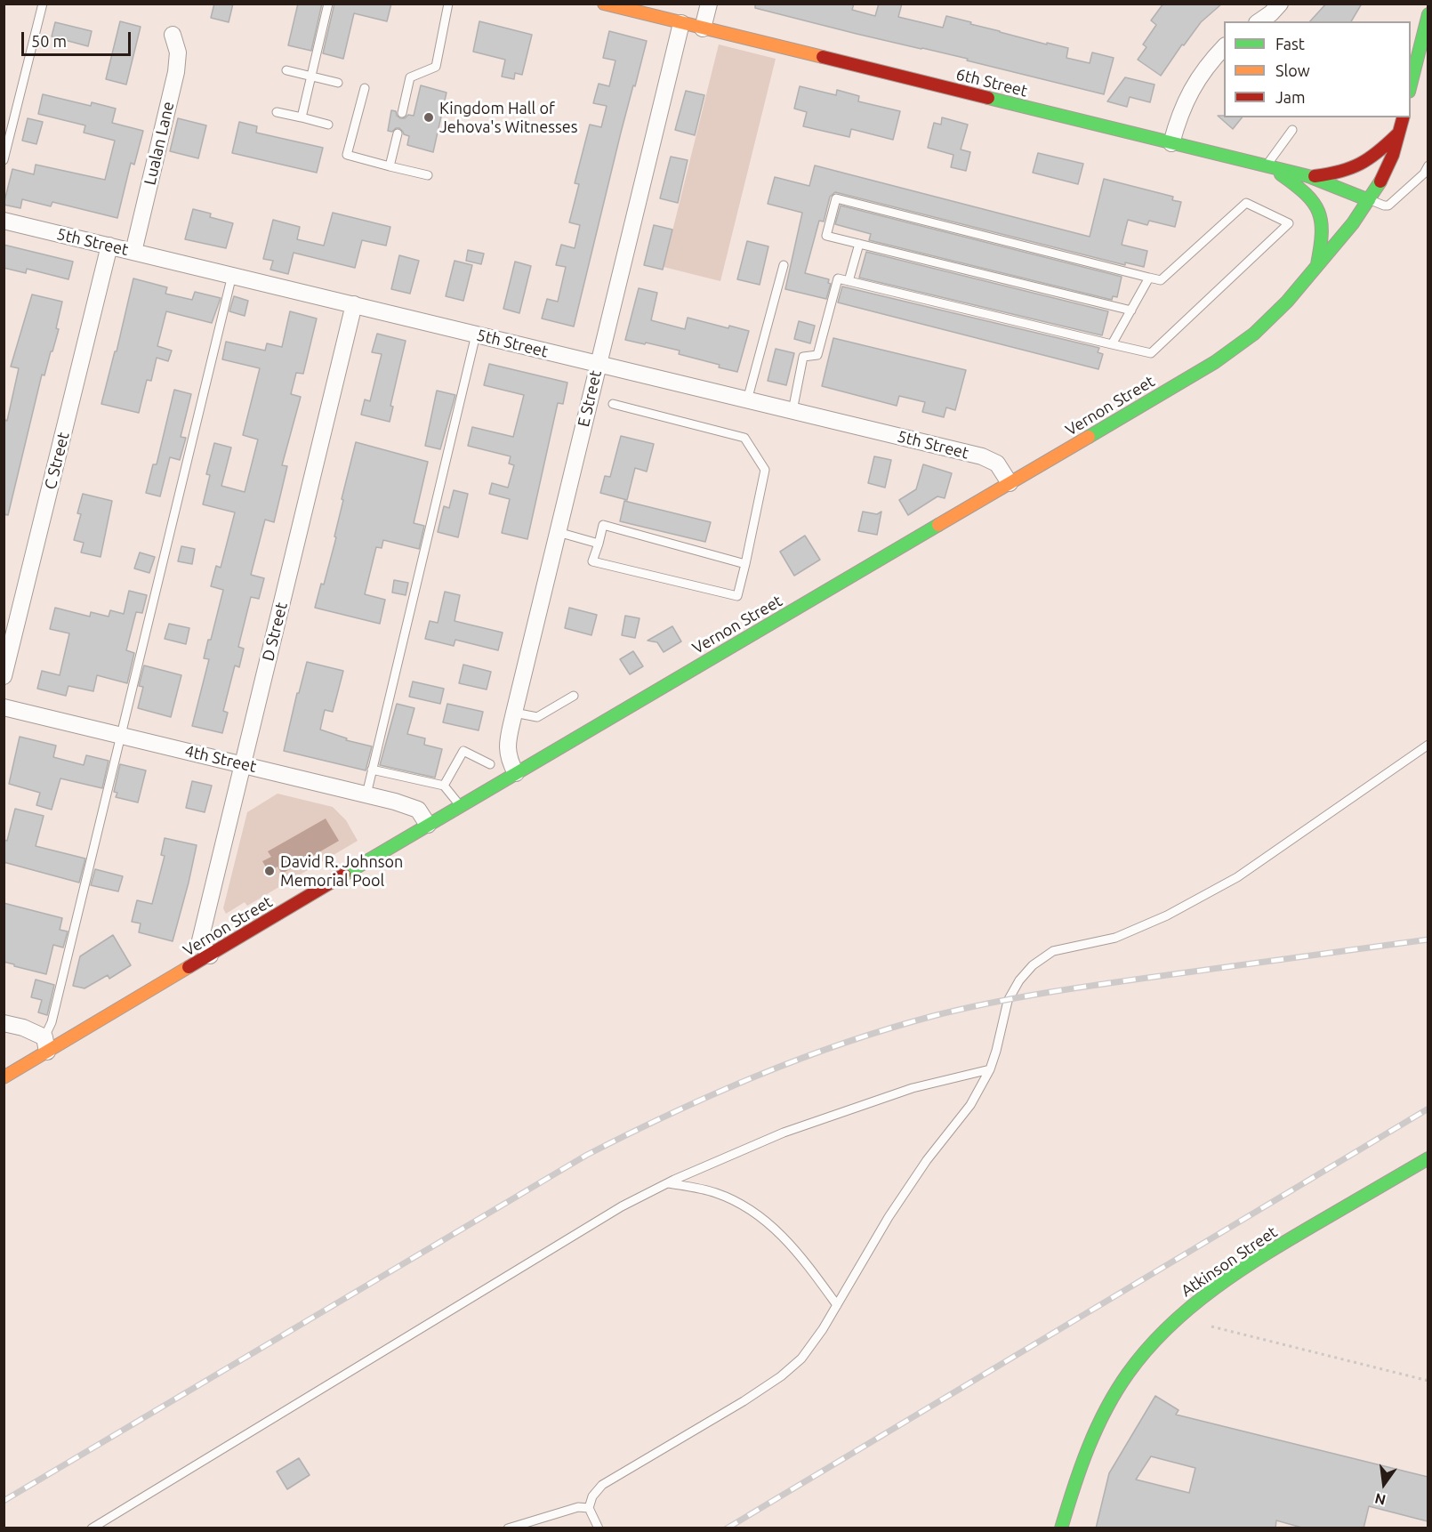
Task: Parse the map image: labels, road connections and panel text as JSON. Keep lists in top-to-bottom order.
{
  "streets": {
    "main road": ["6th Street", "Vernon Street", "Atkinson Street"],
    "street": [
      "Lualan Lane",
      "5th Street",
      "E Street",
      "C Street",
      "D Street",
      "4th Street"
    ]
  },
  "crossings": [
    ["6th Street", "E Street"],
    ["6th Street", "Vernon Street"],
    ["Lualan Lane", "5th Street"],
    ["5th Street", "E Street"],
    ["5th Street", "Vernon Street"],
    ["5th Street", "C Street"],
    ["5th Street", "D Street"],
    ["E Street", "Vernon Street"],
    ["Vernon Street", "D Street"],
    ["Vernon Street", "4th Street"],
    ["D Street", "4th Street"]
  ],
  "places": ["Kingdom Hall of Jehova's Witnesses", "David R. Johnson Memorial Pool"],
  "legend": ["Fast", "Slow", "Jam"],
  "scale_bar": "50 m",
  "north": "bottom"
}
